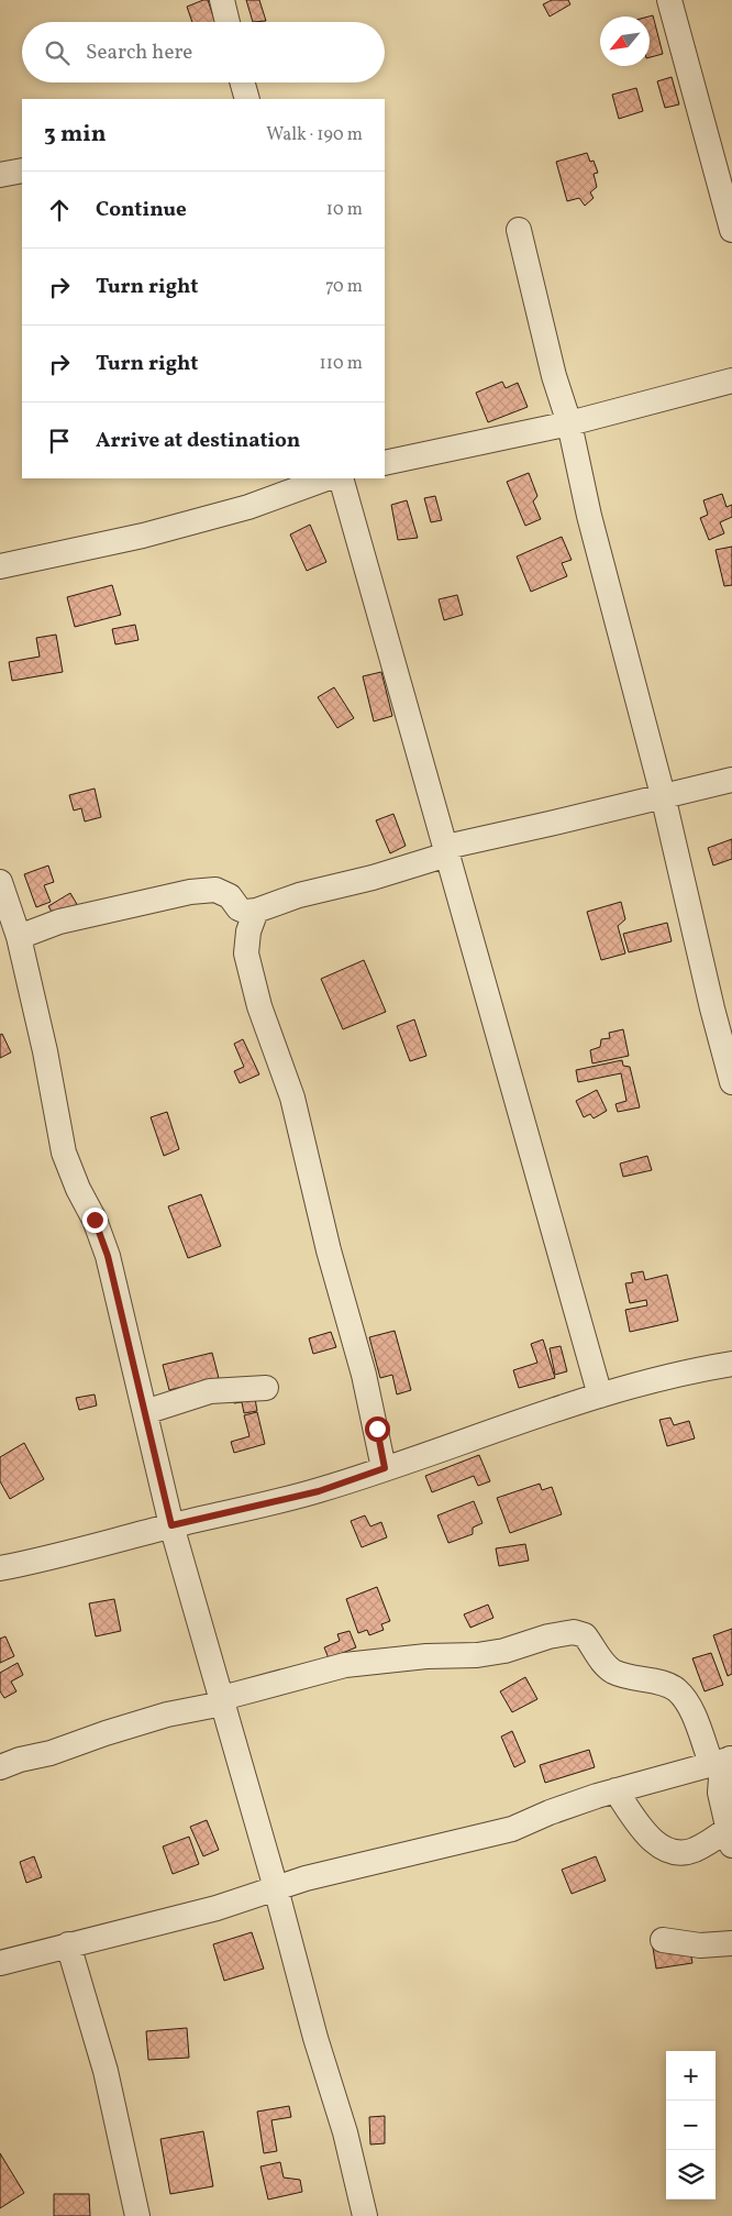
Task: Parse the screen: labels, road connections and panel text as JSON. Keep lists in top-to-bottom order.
{
  "north": "bottom left",
  "page": {
    "search": "Search here",
    "heading": ["3 min", "Walk · 190 m"],
    "list": [
      ["Continue", "10 m"],
      ["Turn right", "70 m"],
      ["Turn right", "110 m"],
      "Arrive at destination"
    ],
    "map_buttons": ["+", "−"]
  }
}
